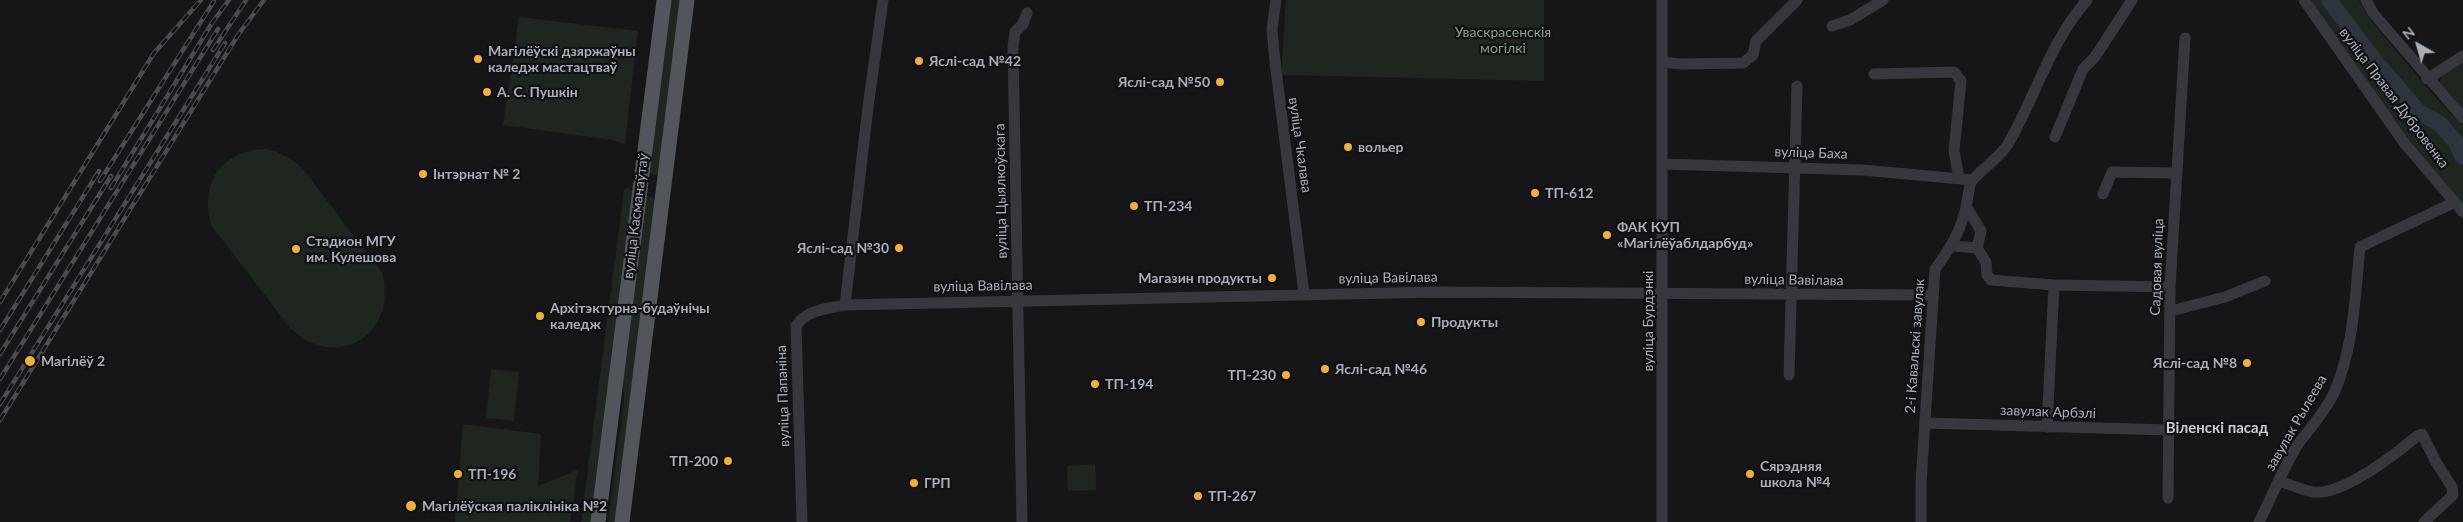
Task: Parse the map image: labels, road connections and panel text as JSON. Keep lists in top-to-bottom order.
{
  "streets": {
    "main road": ["вуліца Касманаўтаў"],
    "street": [
      "вуліца Правая Дубровенка",
      "вуліца Чкалава",
      "вуліца Баха",
      "вуліца Цыялкоўскага",
      "Садовая вуліца",
      "вуліца Вавілава",
      "вуліца Бурдэнкі",
      "2-і Кавальскі завулак",
      "вуліца Папаніна",
      "завулак Арбэлі",
      "завулак Рылеева"
    ]
  },
  "crossings": [
    ["вуліца Правая Дубровенка", "завулак Рылеева"],
    ["вуліца Чкалава", "вуліца Вавілава"],
    ["вуліца Баха", "вуліца Бурдэнкі"],
    ["вуліца Цыялкоўскага", "вуліца Вавілава"],
    ["Садовая вуліца", "завулак Арбэлі"],
    ["вуліца Вавілава", "вуліца Бурдэнкі"],
    ["вуліца Вавілава", "2-і Кавальскі завулак"],
    ["вуліца Вавілава", "вуліца Папаніна"],
    ["2-і Кавальскі завулак", "завулак Арбэлі"]
  ],
  "districts": ["Віленскі пасад"],
  "parks": ["Уваскрасенскія могілкі"],
  "places": [
    "Магілёўскі дзяржаўны каледж мастацтваў",
    "Яслі-сад №42",
    "Яслі-сад №50",
    "А. С. Пушкін",
    "вольер",
    "Інтэрнат № 2",
    "ТП-612",
    "ТП-234",
    "ФАК КУП «Магілёўаблдарбуд»",
    "Яслі-сад №30",
    "Стадион МГУ им. Кулешова",
    "Магазин продукты",
    "Архітэктурна-будаўнічы каледж",
    "Продукты",
    "Магілёў 2",
    "Яслі-сад №8",
    "Яслі-сад №46",
    "ТП-230",
    "ТП-194",
    "ТП-200",
    "ТП-196",
    "Сярэдняя школа №4",
    "ГРП",
    "ТП-267",
    "Магілёўская паліклініка №2"
  ],
  "north": "top left"
}
